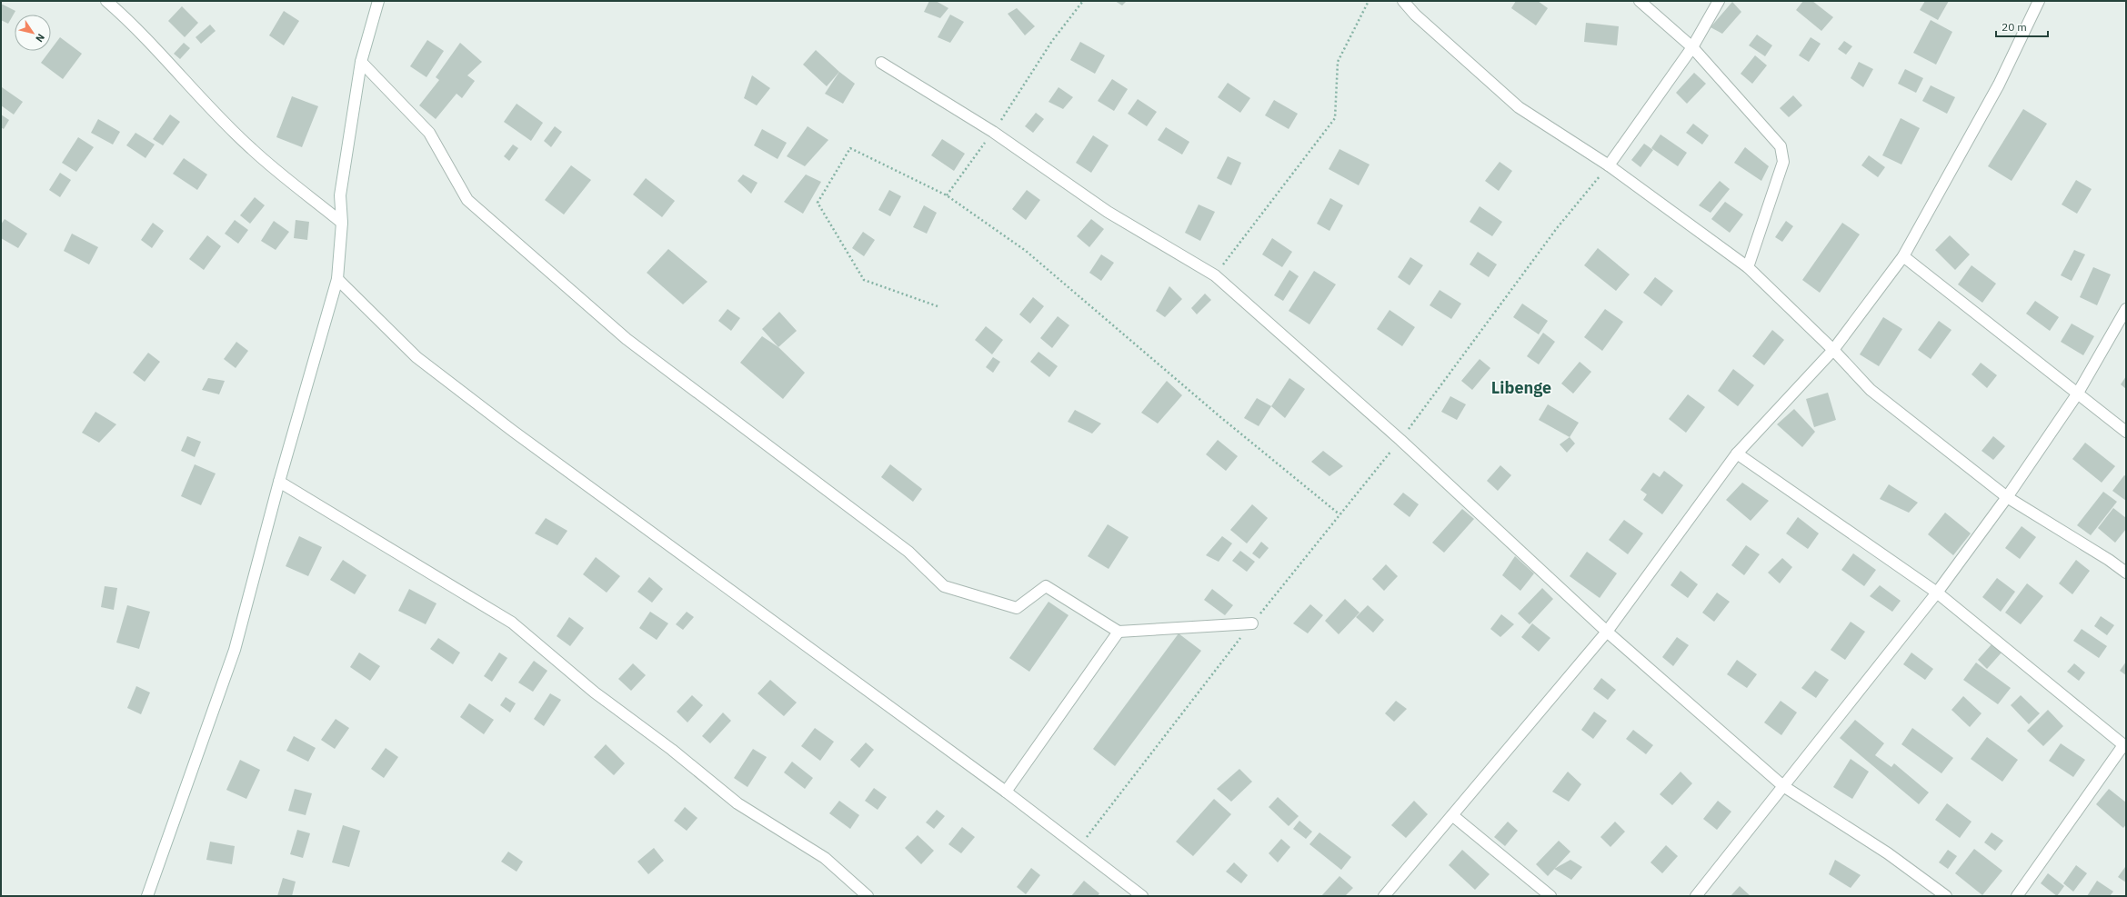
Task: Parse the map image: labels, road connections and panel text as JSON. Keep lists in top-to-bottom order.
{
  "districts": ["Libenge"],
  "scale_bar": "20 m",
  "north": "bottom right"
}
